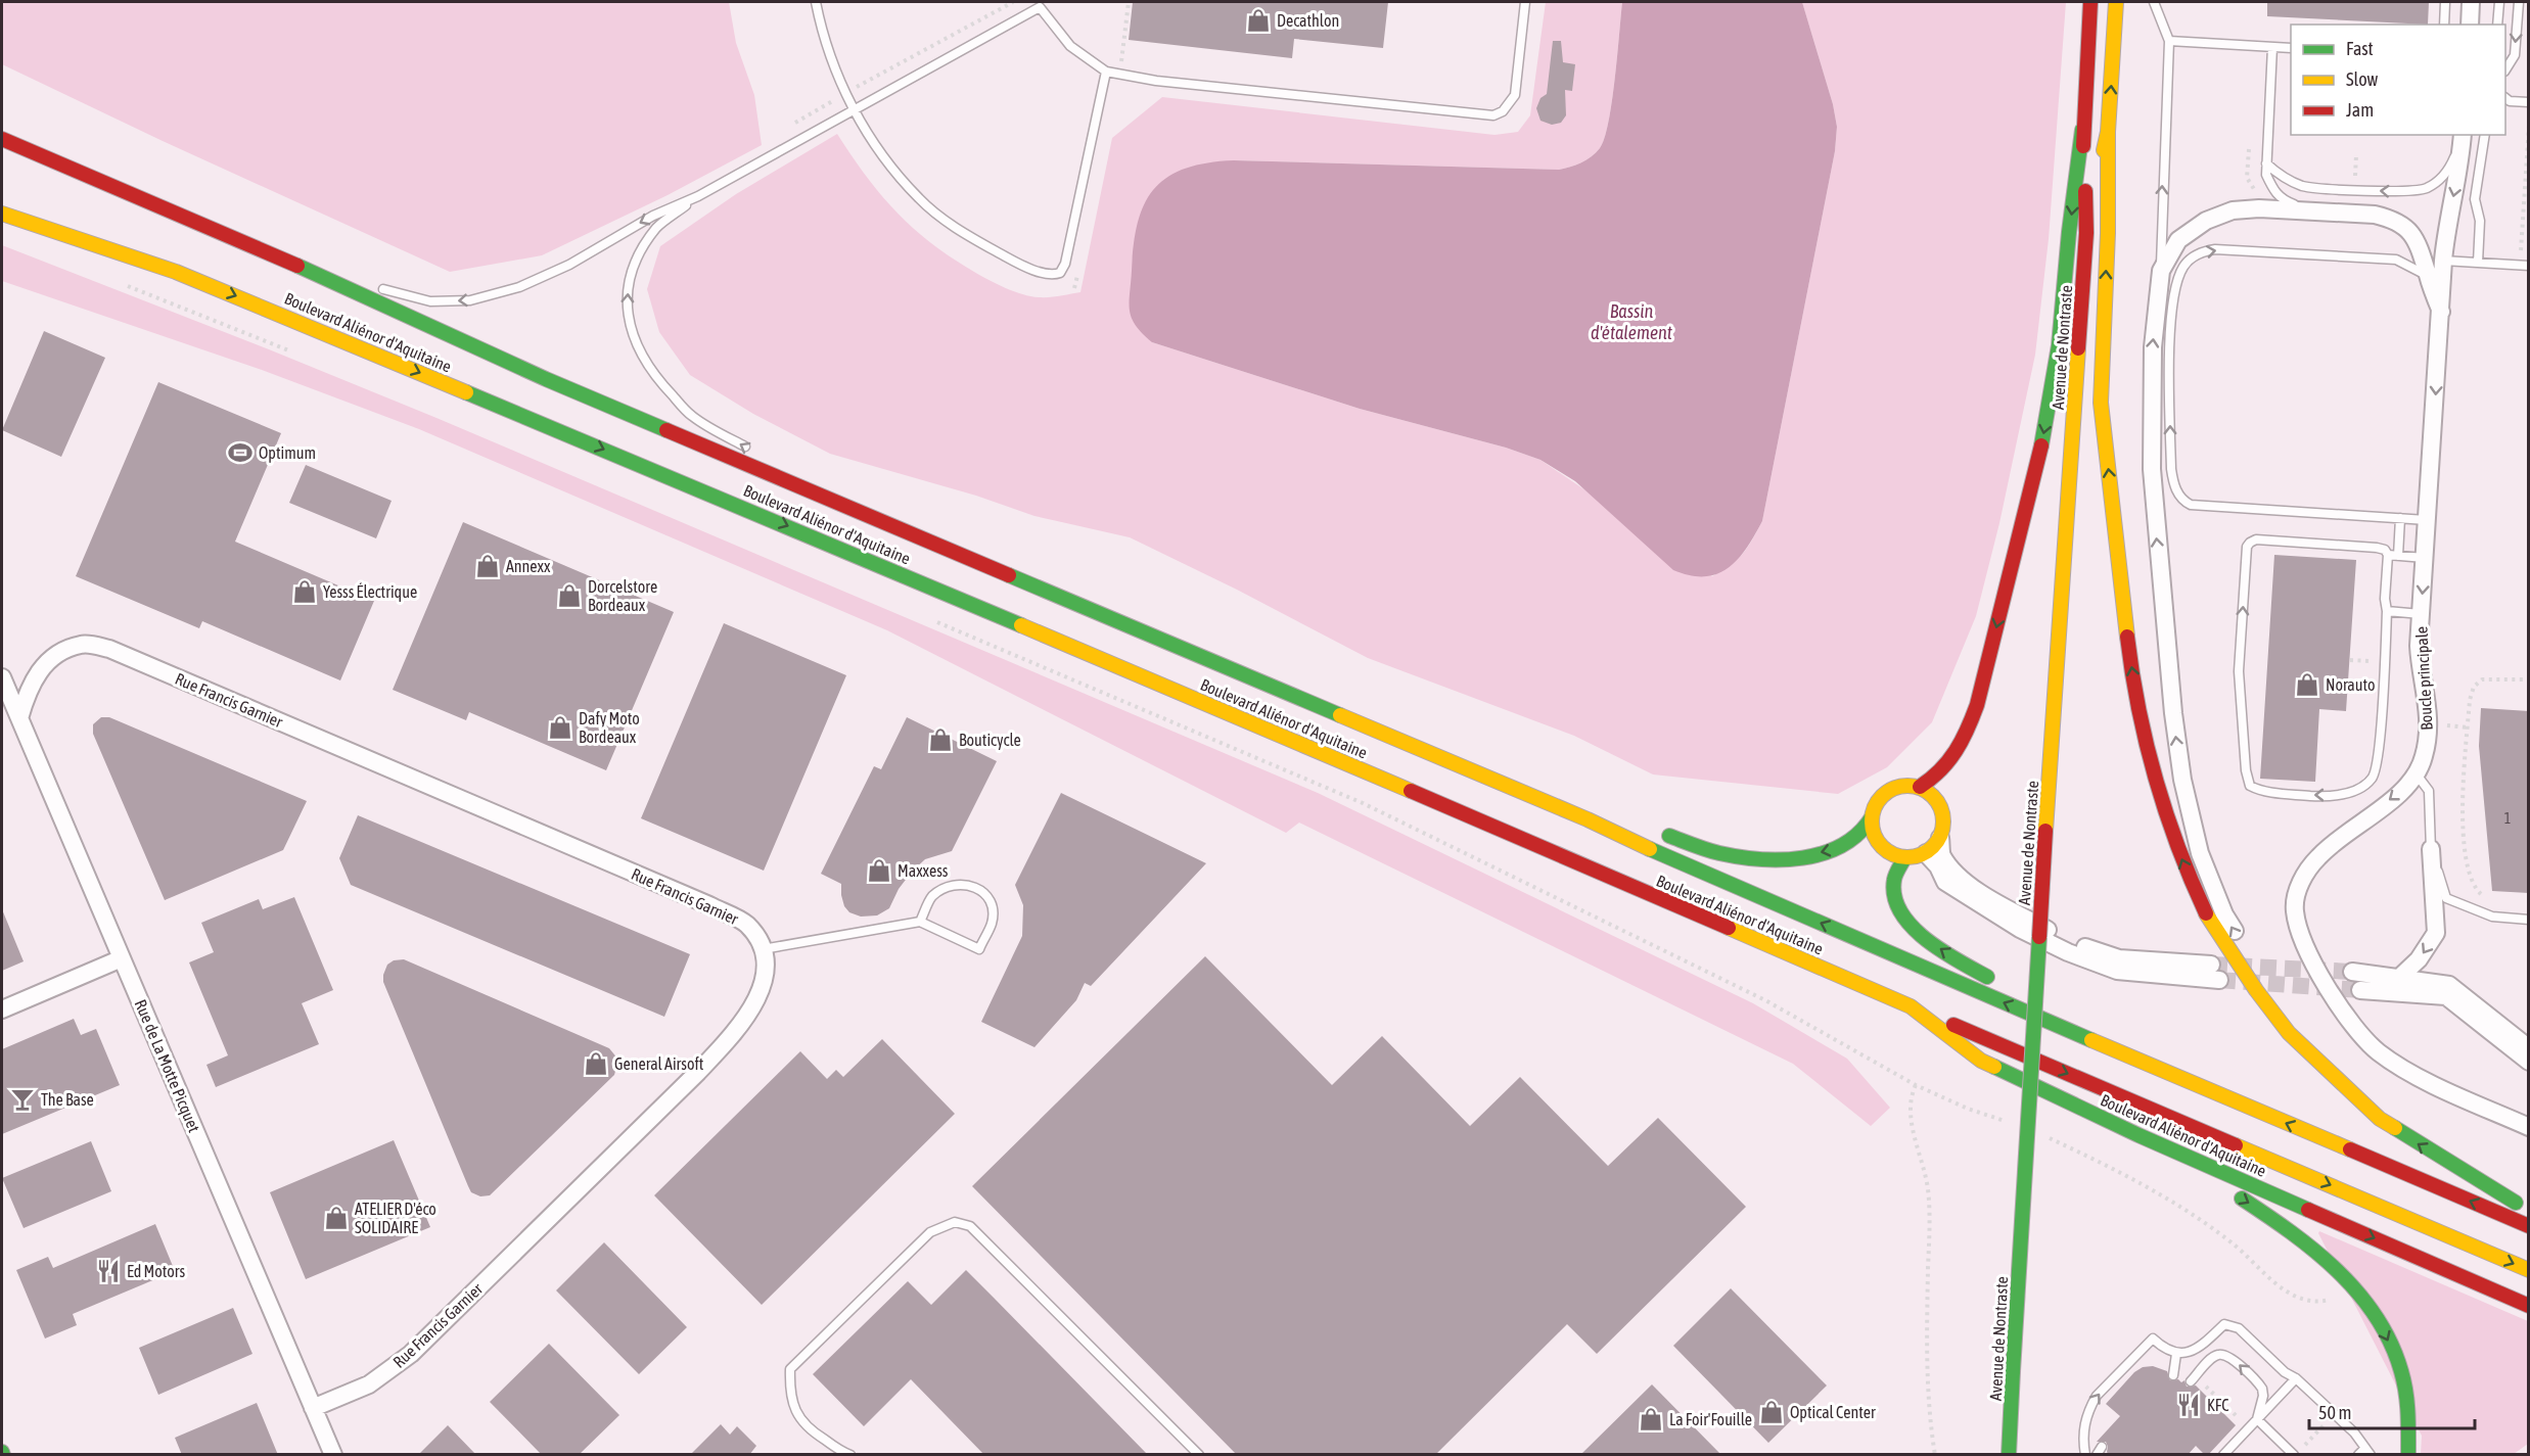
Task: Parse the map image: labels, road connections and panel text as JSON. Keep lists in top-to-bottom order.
{
  "streets": {
    "main road": ["Boulevard Aliénor d'Aquitaine", "Avenue de Nontraste"],
    "street": ["Boucle principale", "Rue Francis Garnier", "Rue de La Motte Picquet"]
  },
  "crossings": [
    ["Rue Francis Garnier", "Rue de La Motte Picquet"]
  ],
  "water": ["Bassin d'étalement"],
  "places": {
    "shop": [
      "Decathlon",
      "Annexx",
      "Yesss Électrique",
      "Dorcelstore Bordeaux",
      "Norauto",
      "Dafy Moto Bordeaux",
      "Bouticycle",
      "Maxxess",
      "General Airsoft",
      "ATELIER D'éco SOLIDAIRE",
      "Optical Center",
      "La Foir'Fouille"
    ],
    "sports": ["Optimum"],
    "bar": ["The Base"],
    "restaurant": ["Ed Motors", "KFC"]
  },
  "house_numbers": ["1"],
  "legend": ["Fast", "Slow", "Jam"],
  "scale_bar": "50 m"
}
